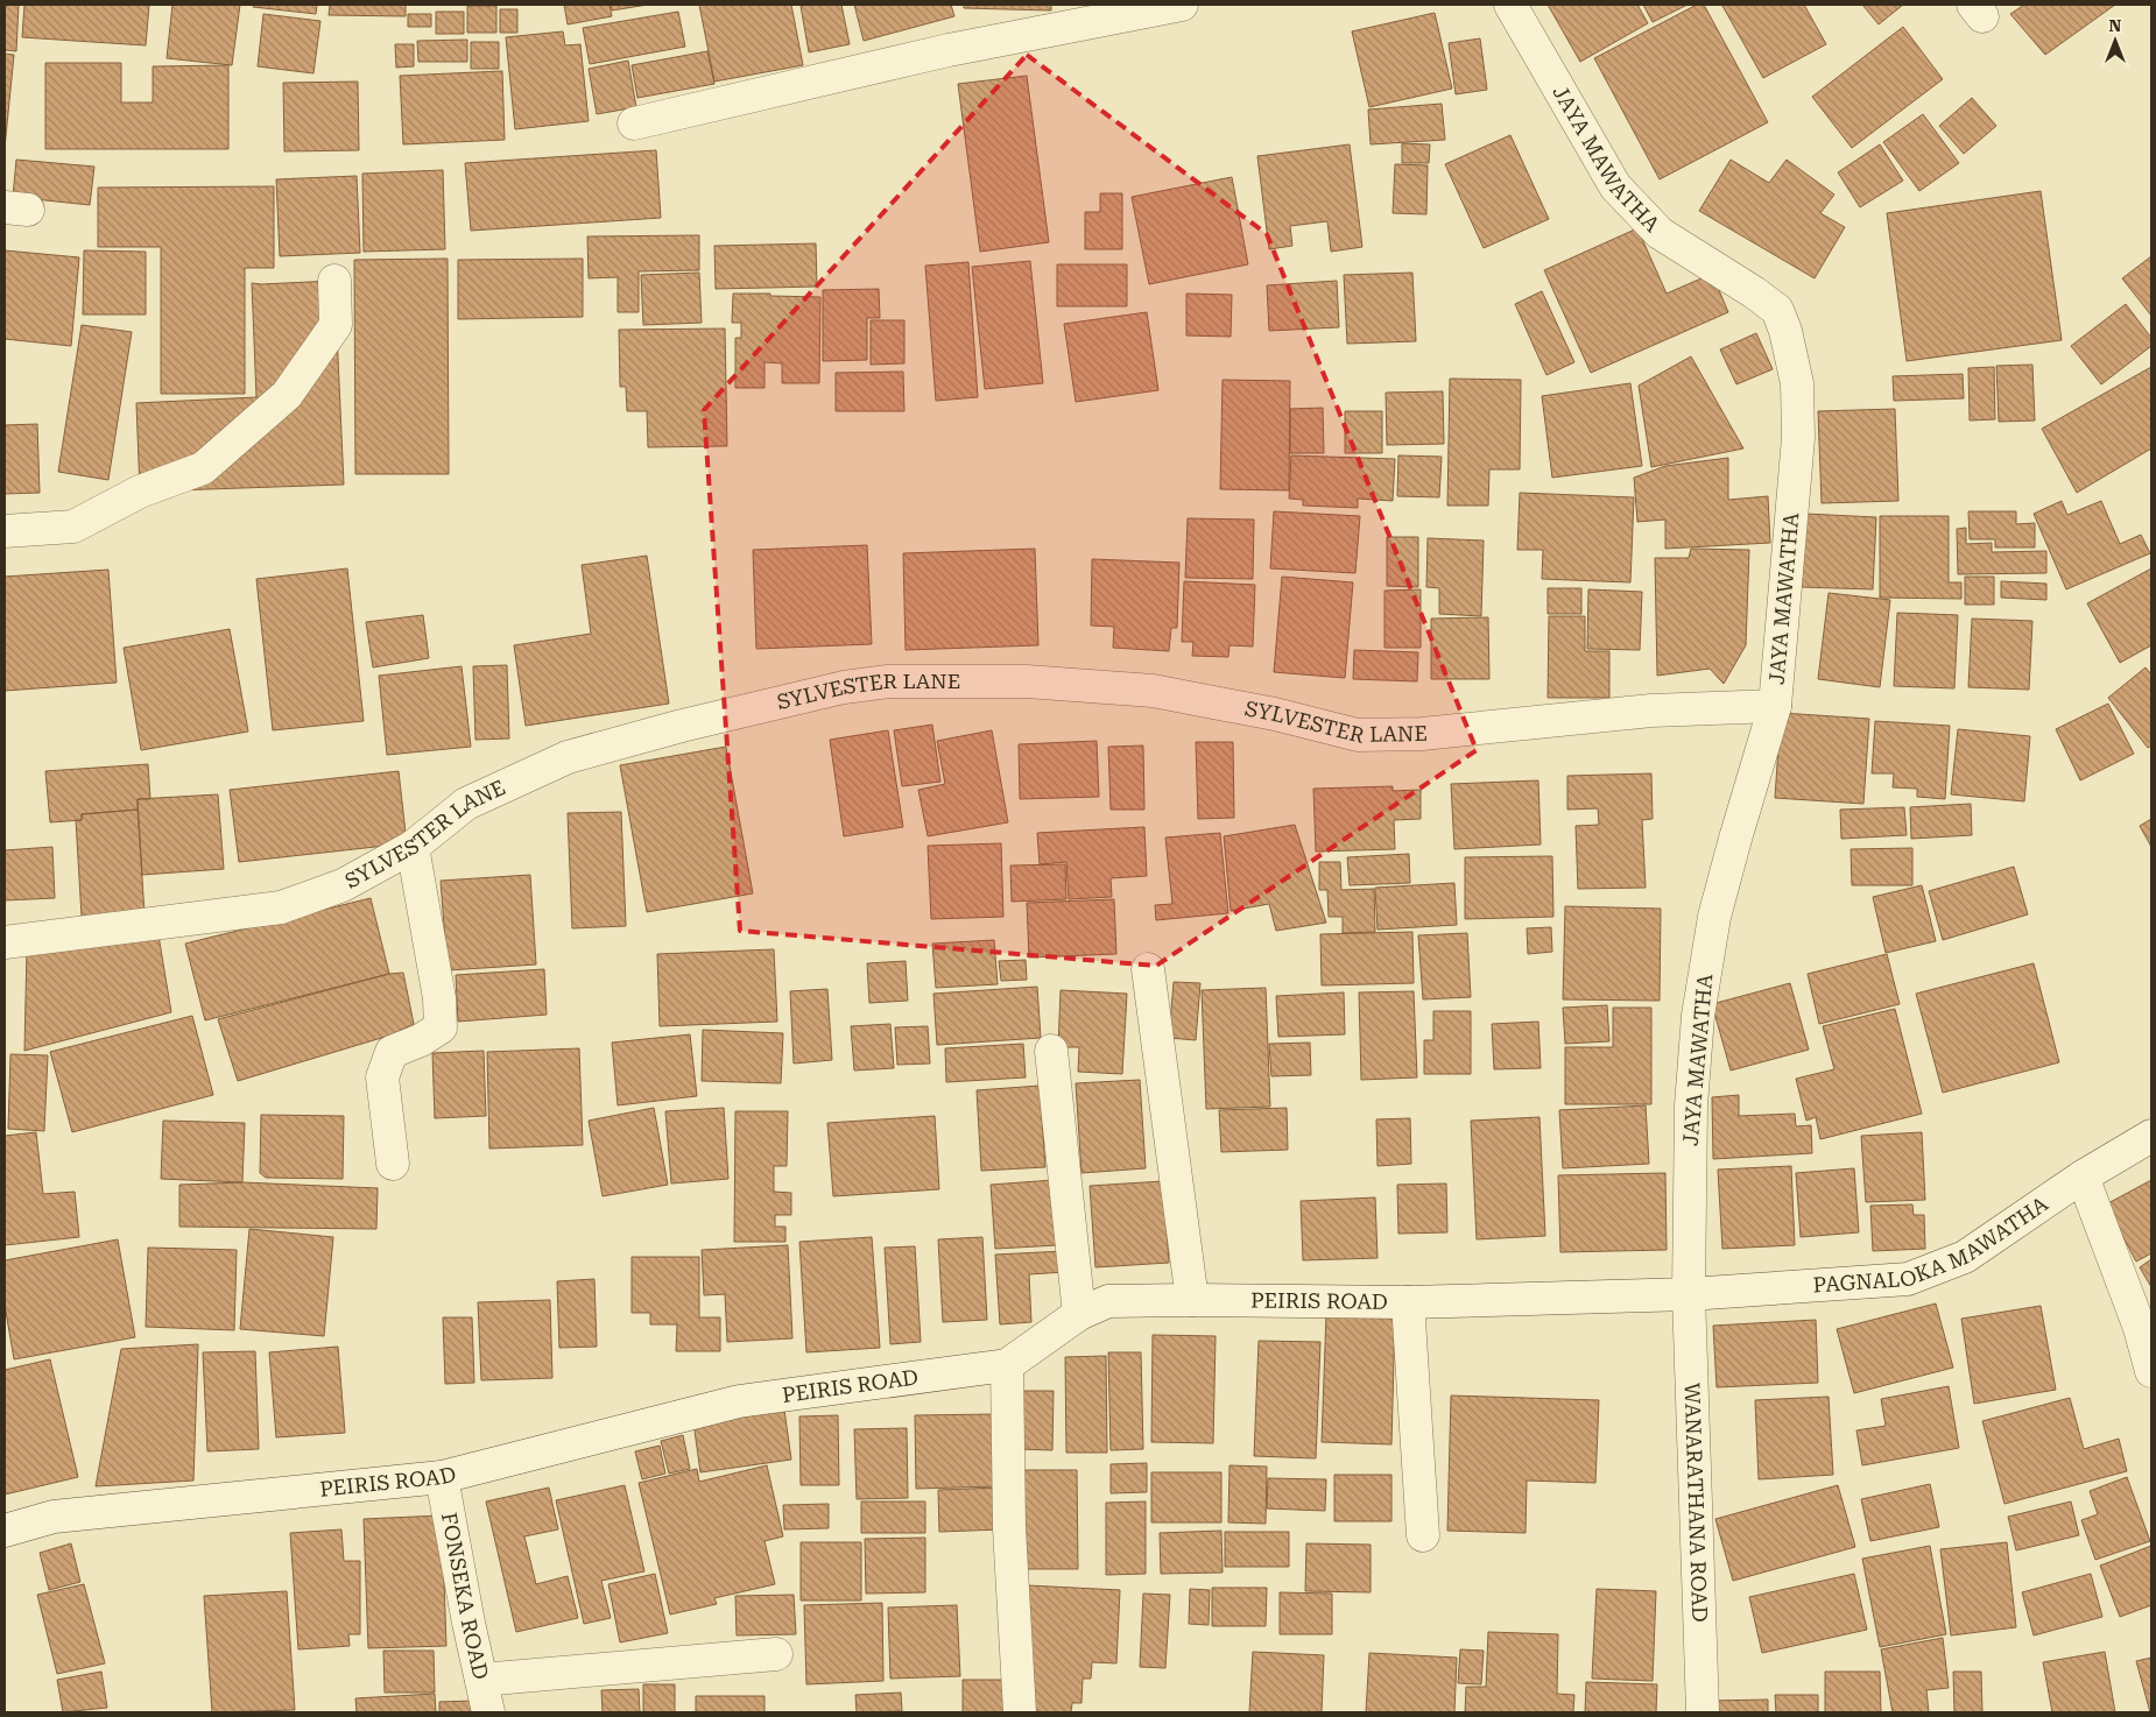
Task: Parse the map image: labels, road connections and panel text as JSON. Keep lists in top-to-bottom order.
{
  "streets": {
    "street": [
      "JAYA MAWATHA",
      "SYLVESTER LANE",
      "PAGNALOKA MAWATHA",
      "PEIRIS ROAD",
      "WANARATHANA ROAD",
      "FONSEKA ROAD"
    ]
  },
  "crossings": [
    ["JAYA MAWATHA", "SYLVESTER LANE"],
    ["JAYA MAWATHA", "PAGNALOKA MAWATHA"],
    ["JAYA MAWATHA", "PEIRIS ROAD"],
    ["JAYA MAWATHA", "WANARATHANA ROAD"],
    ["PAGNALOKA MAWATHA", "PEIRIS ROAD"],
    ["PAGNALOKA MAWATHA", "WANARATHANA ROAD"],
    ["PEIRIS ROAD", "WANARATHANA ROAD"],
    ["PEIRIS ROAD", "FONSEKA ROAD"]
  ],
  "north": "top"
}
